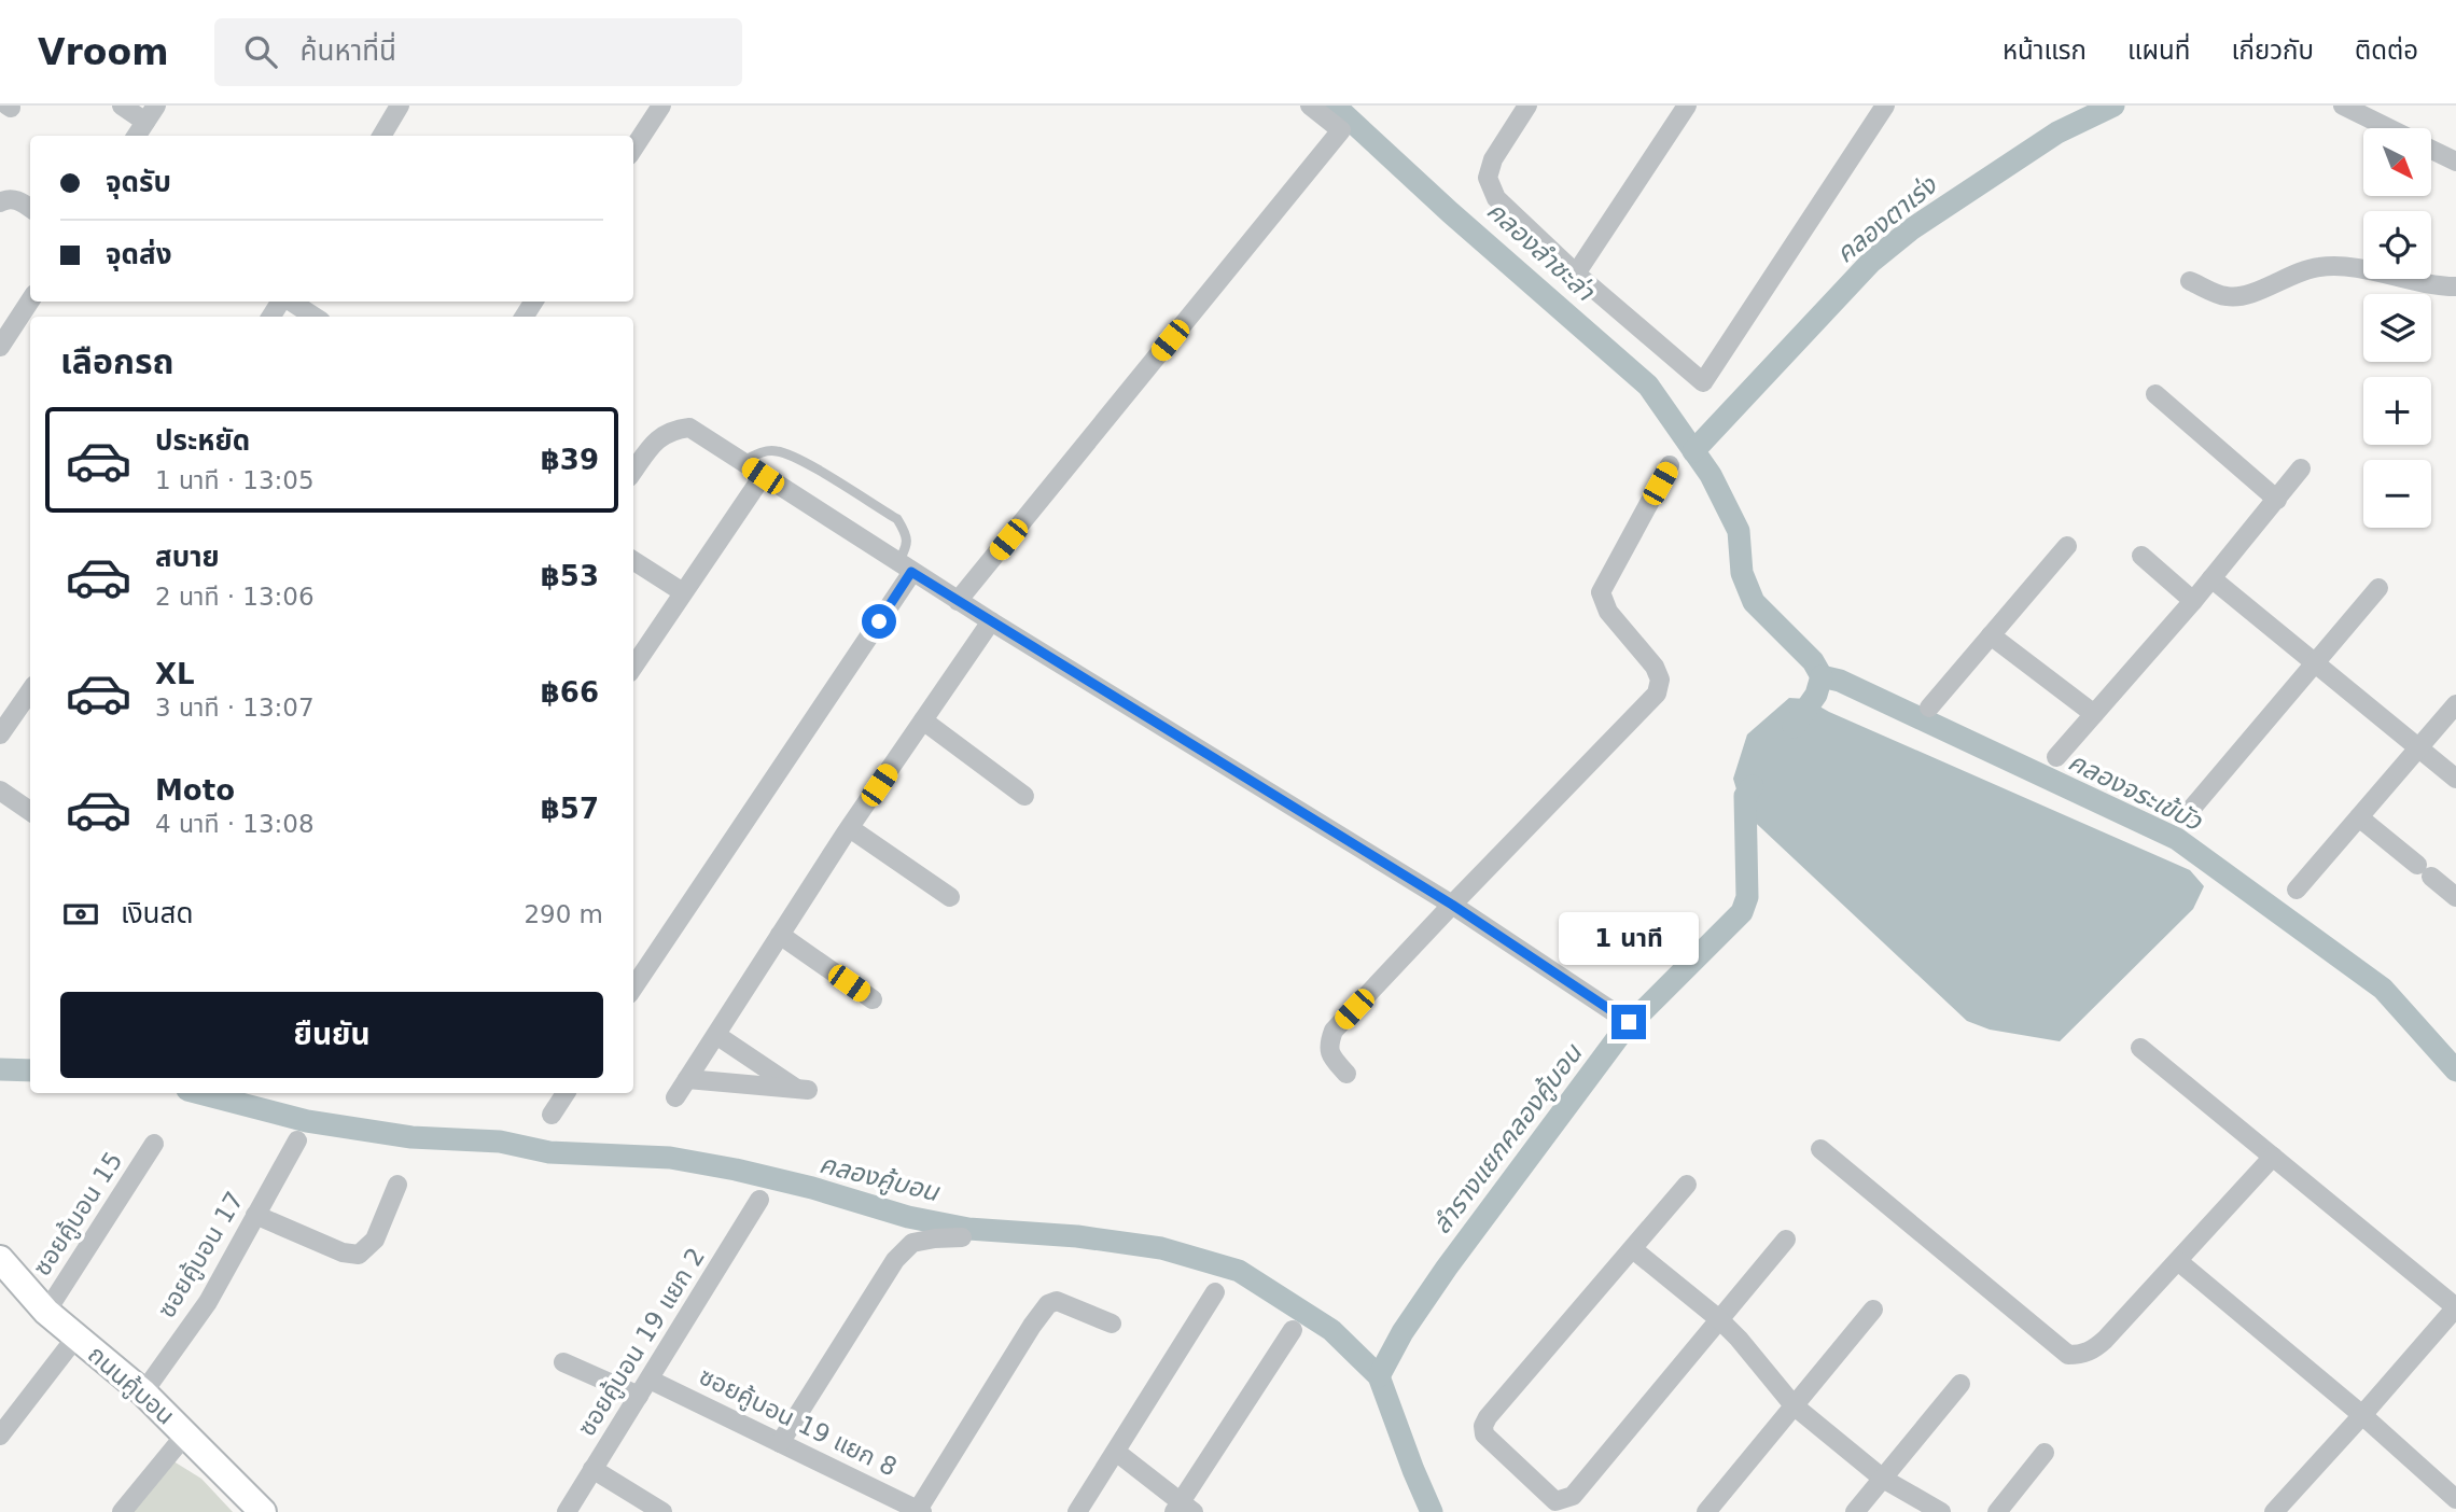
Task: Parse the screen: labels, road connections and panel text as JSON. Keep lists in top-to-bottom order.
{
  "streets": {
    "main road": ["ถนนคู้บอน"],
    "street": [
      "ซอยคู้บอน 15",
      "ซอยคู้บอน 17",
      "ซอยคู้บอน 19 แยก 2",
      "ซอยคู้บอน 19 แยก 8"
    ]
  },
  "crossings": [
    ["ซอยคู้บอน 15", "ถนนคู้บอน"],
    ["ซอยคู้บอน 17", "ถนนคู้บอน"],
    ["ซอยคู้บอน 19 แยก 2", "ซอยคู้บอน 19 แยก 8"]
  ],
  "water": [
    "คลองตาเร่ง",
    "คลองลำชะล่า",
    "คลองจระเข้บัว",
    "ลำรางแยกคลองคู้บอน",
    "คลองคู้บอน"
  ],
  "north": "bottom right",
  "page": {
    "header": "Vroom",
    "search": "ค้นหาที่นี่",
    "nav": [
      "หน้าแรก",
      "แผนที่",
      "เกี่ยวกับ",
      "ติดต่อ"
    ],
    "map_buttons": ["+", "−"],
    "banner": ["จุดรับ", "จุดส่ง"],
    "heading": "เลือกรถ",
    "list": [
      {
        "name": "ประหยัด",
        "note": "1 นาที · 13:05",
        "value": "฿39"
      },
      {
        "name": "สบาย",
        "note": "2 นาที · 13:06",
        "value": "฿53"
      },
      {
        "name": "XL",
        "note": "3 นาที · 13:07",
        "value": "฿66"
      },
      {
        "name": "Moto",
        "note": "4 นาที · 13:08",
        "value": "฿57"
      }
    ],
    "pay": ["เงินสด", "290 m"],
    "bubble": "1 นาที",
    "buttons": "ยืนยัน"
  }
}
